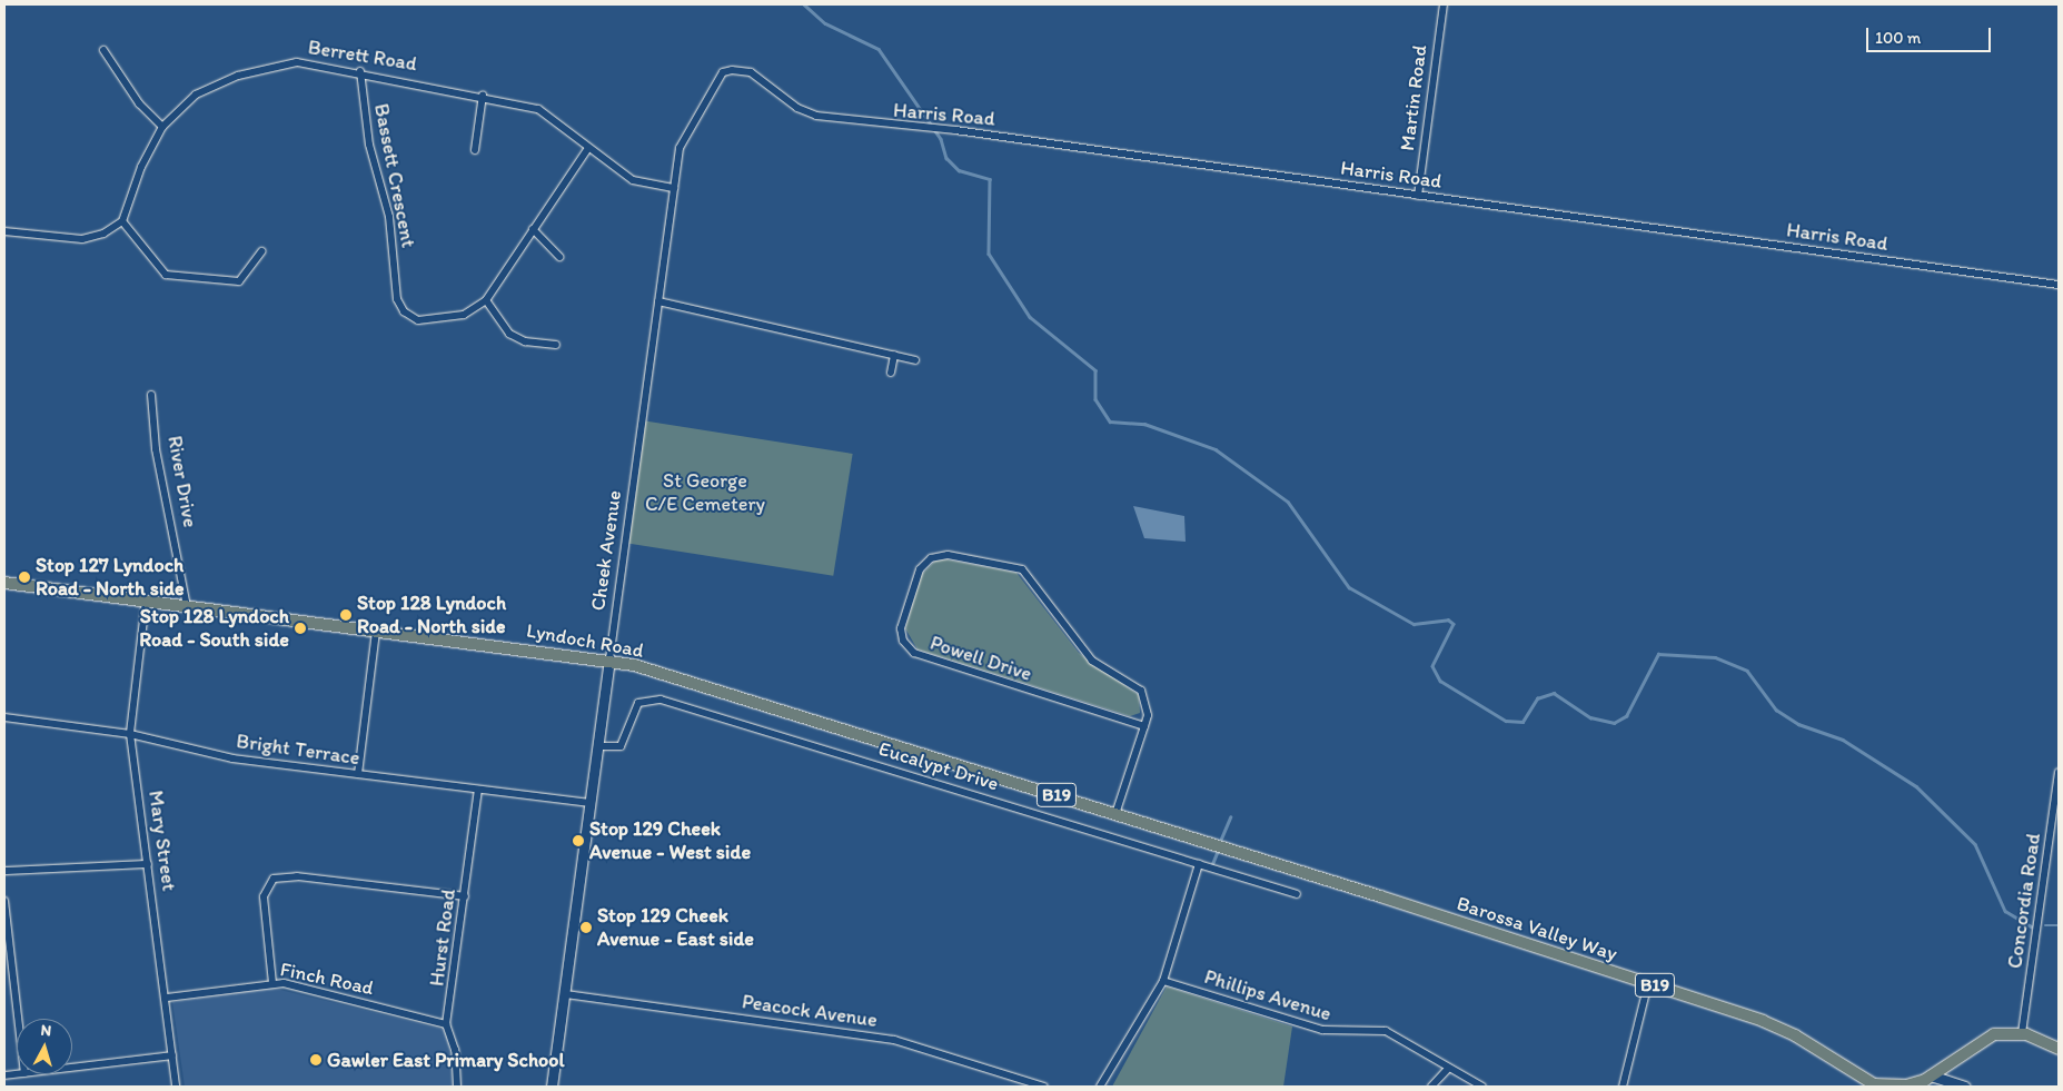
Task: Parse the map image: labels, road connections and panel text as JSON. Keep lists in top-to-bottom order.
{
  "streets": {
    "main road": ["Lyndoch Road", "B19", "Barossa Valley Way"],
    "street": [
      "Berrett Road",
      "Martin Road",
      "Harris Road",
      "Bassett Crescent",
      "River Drive",
      "Cheek Avenue",
      "Powell Drive",
      "Bright Terrace",
      "Eucalypt Drive",
      "Mary Street",
      "Concordia Road",
      "Hurst Road",
      "Finch Road",
      "Phillips Avenue",
      "Peacock Avenue"
    ]
  },
  "crossings": [
    ["Berrett Road", "Bassett Crescent"],
    ["Berrett Road", "Cheek Avenue"],
    ["Martin Road", "Harris Road"],
    ["Harris Road", "Cheek Avenue"],
    ["River Drive", "Lyndoch Road"],
    ["Cheek Avenue", "Lyndoch Road"],
    ["Cheek Avenue", "Bright Terrace"],
    ["Cheek Avenue", "Eucalypt Drive"],
    ["Cheek Avenue", "Peacock Avenue"],
    ["Lyndoch Road", "Powell Drive"],
    ["Lyndoch Road", "Mary Street"],
    ["Lyndoch Road", "Barossa Valley Way"],
    ["Bright Terrace", "Mary Street"],
    ["Bright Terrace", "Hurst Road"],
    ["Mary Street", "Finch Road"],
    ["Concordia Road", "Barossa Valley Way"],
    ["Hurst Road", "Finch Road"]
  ],
  "parks": ["St George C/E Cemetery"],
  "places": [
    "Stop 127 Lyndoch Road - North side",
    "Stop 128 Lyndoch Road - North side",
    "Stop 128 Lyndoch Road - South side",
    "Stop 129 Cheek Avenue - West side",
    "Stop 129 Cheek Avenue - East side",
    "Gawler East Primary School"
  ],
  "scale_bar": "100 m",
  "north": "top"
}
